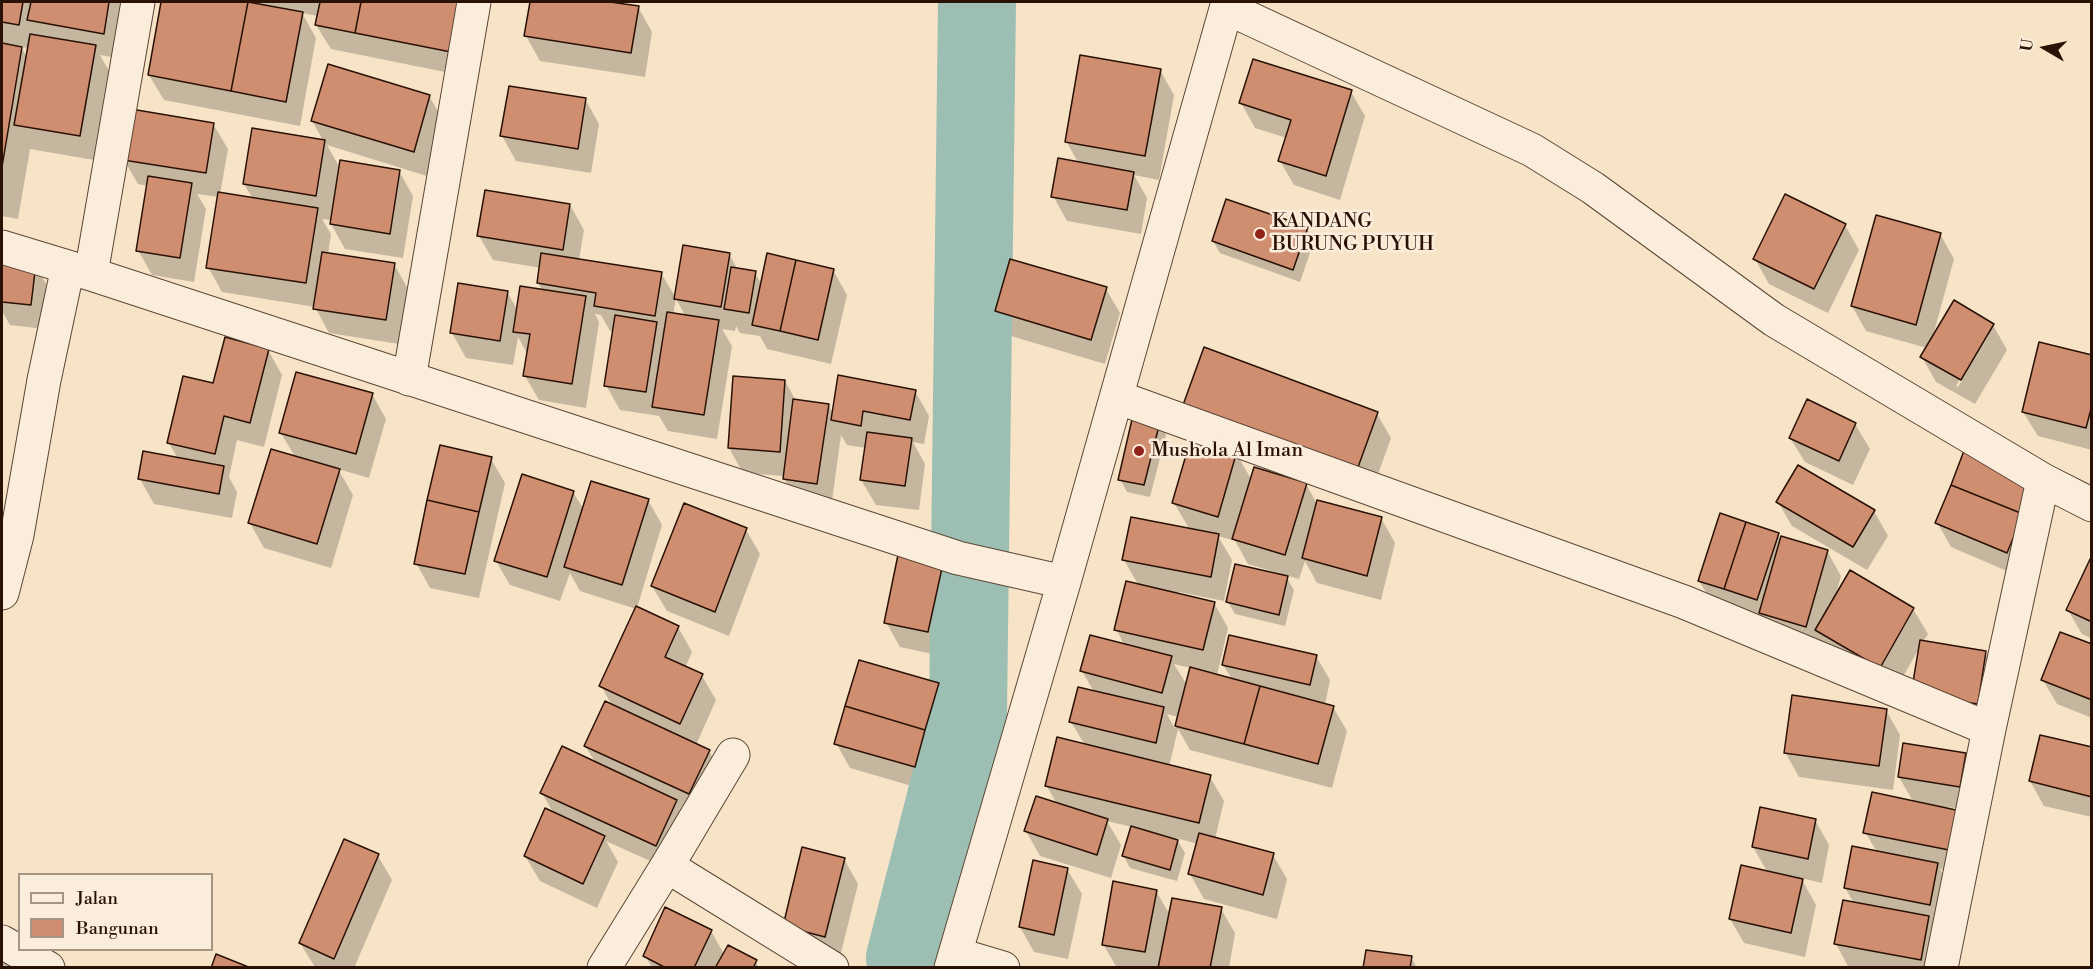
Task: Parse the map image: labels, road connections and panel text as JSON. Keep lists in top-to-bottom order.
{
  "places": ["KANDANG BURUNG PUYUH", "Mushola Al Iman"],
  "legend": ["Jalan", "Bangunan"],
  "north": "left"
}
